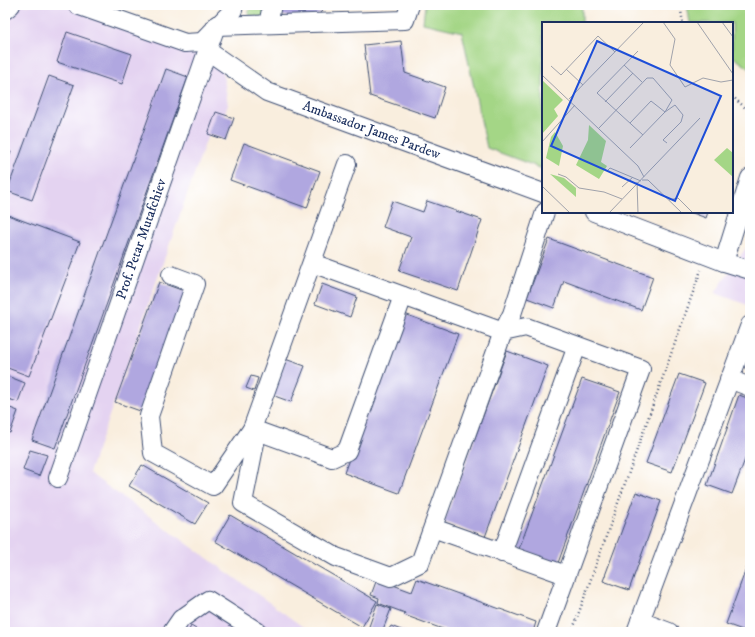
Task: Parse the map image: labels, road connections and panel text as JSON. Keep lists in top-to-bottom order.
{
  "streets": {
    "street": ["Ambassador James Pardew", "Prof. Petar Mutafchiev"]
  },
  "crossings": [
    ["Ambassador James Pardew", "Prof. Petar Mutafchiev"]
  ]
}
